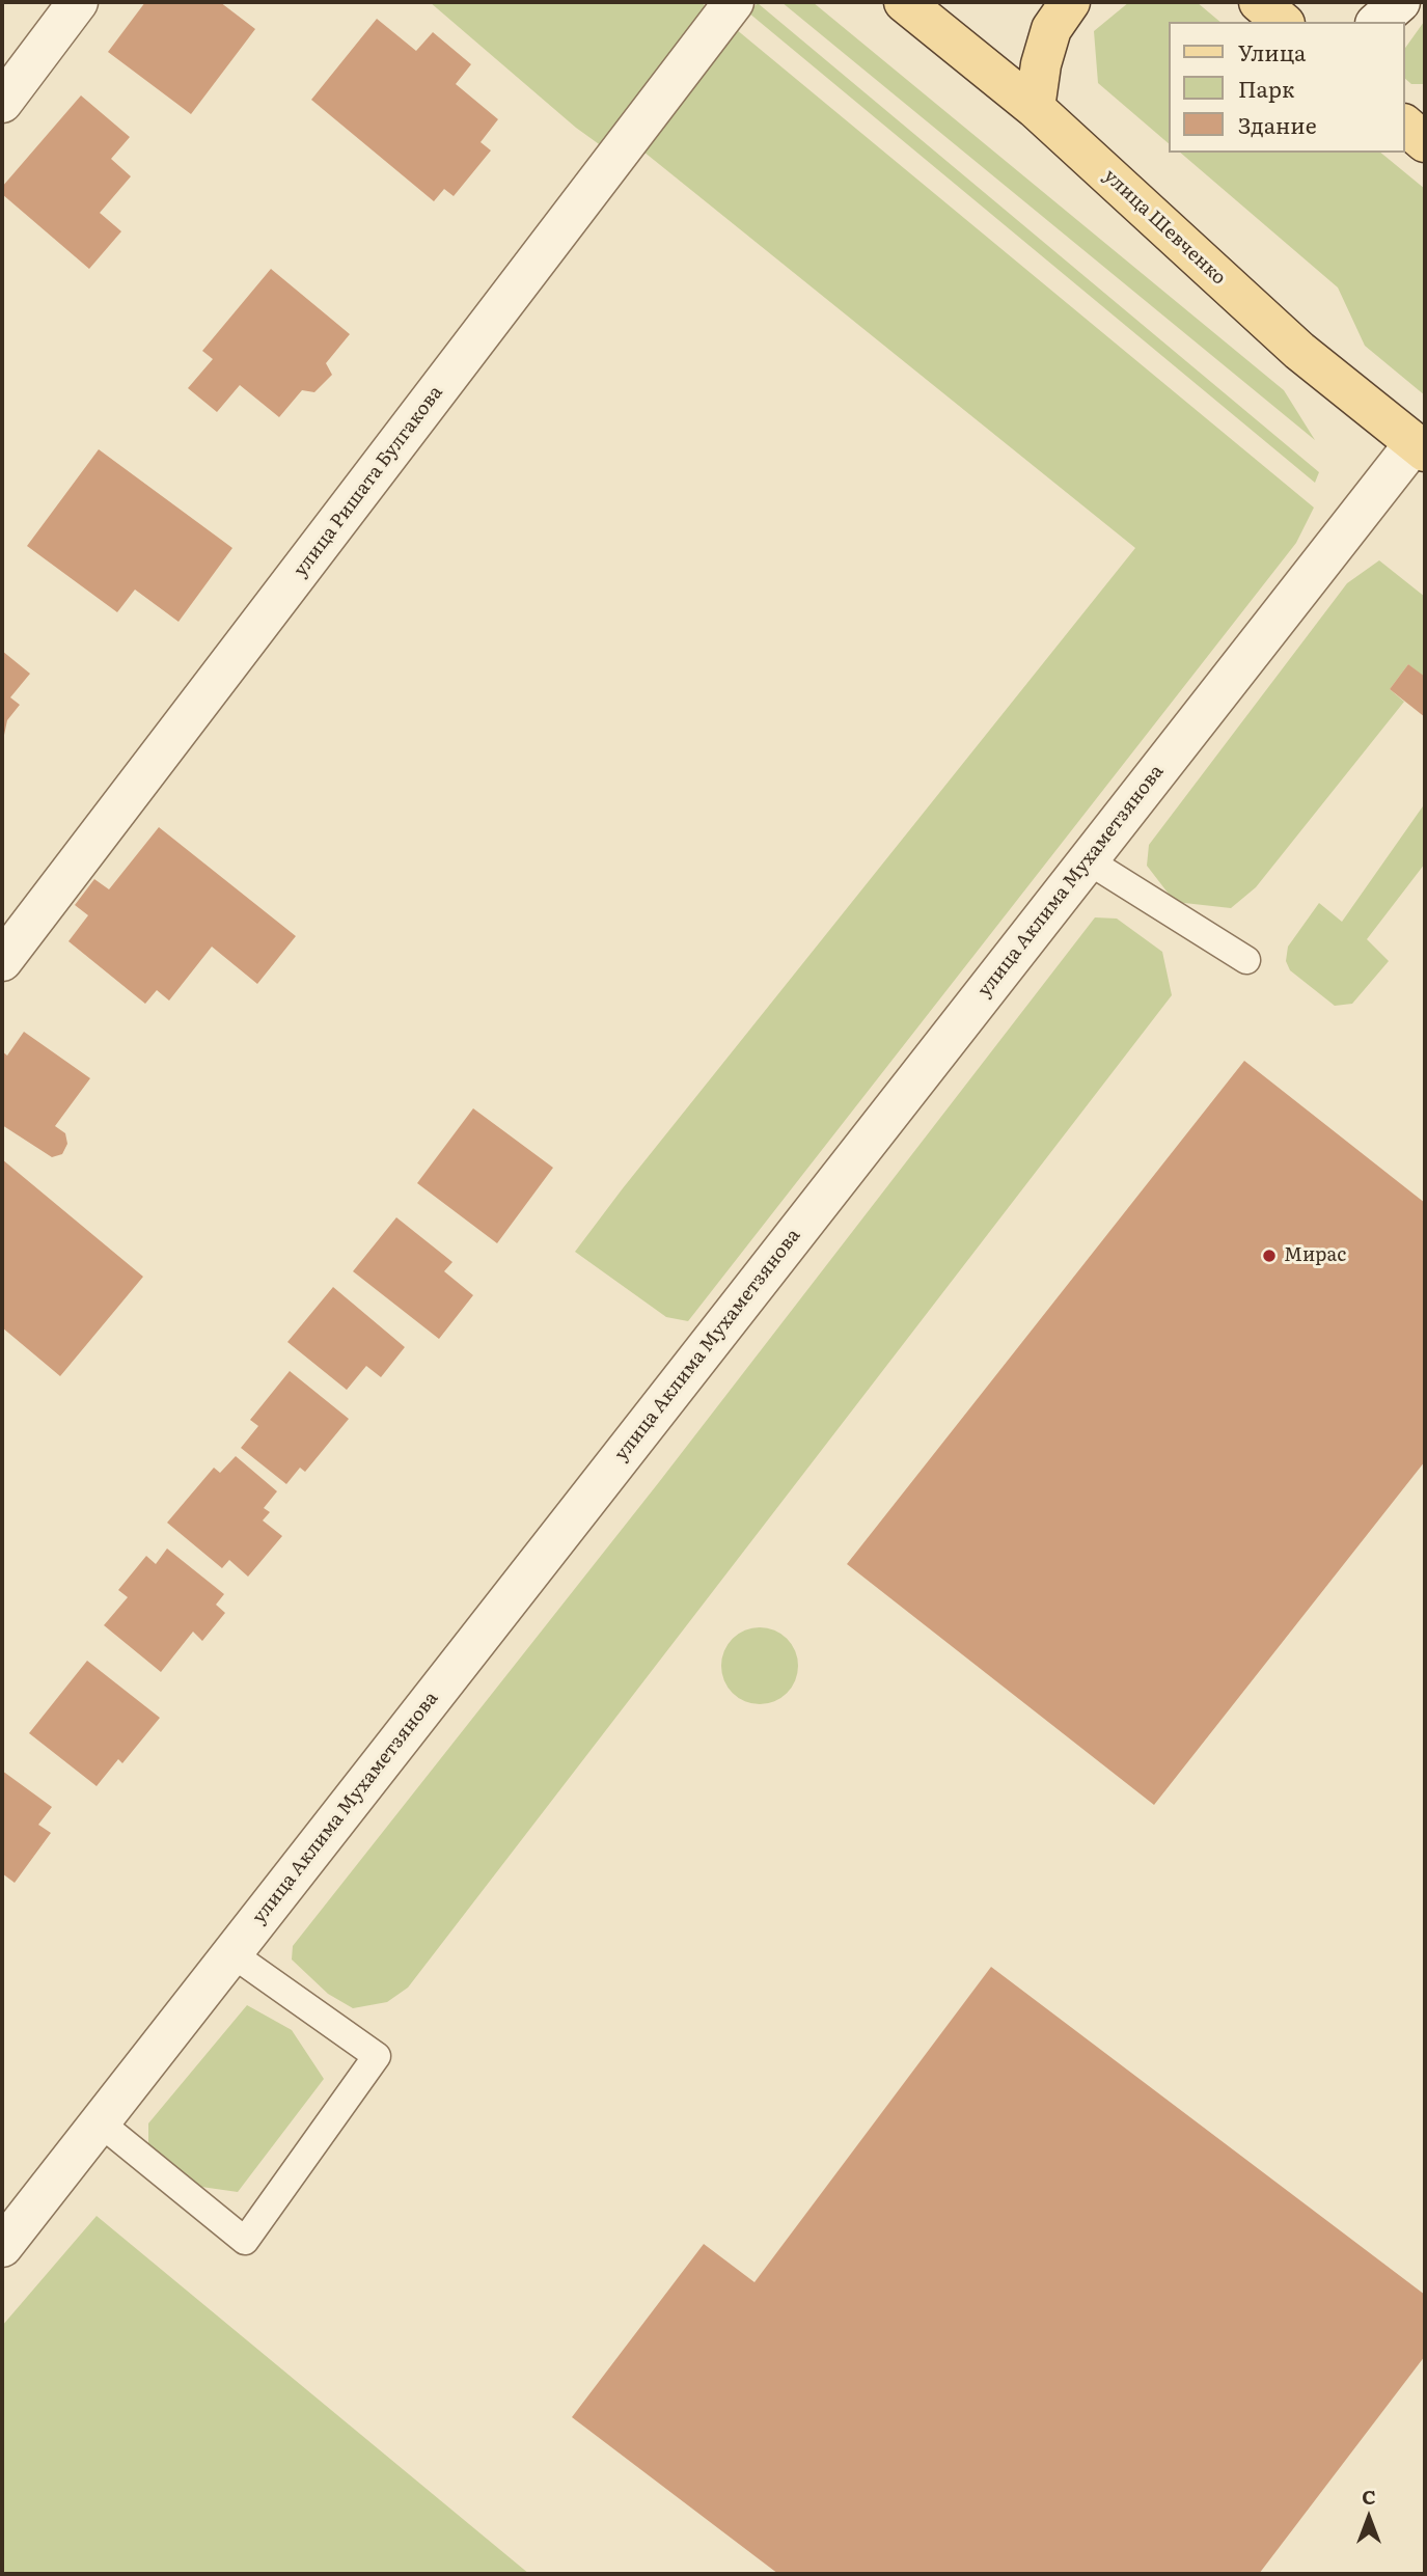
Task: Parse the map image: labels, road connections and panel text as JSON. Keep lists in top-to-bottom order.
{
  "streets": {
    "main road": ["улица Шевченко"],
    "street": ["улица Ришата Булгакова", "улица Аклима Мухаметзянова"]
  },
  "crossings": [
    ["улица Шевченко", "улица Аклима Мухаметзянова"]
  ],
  "places": ["Мирас"],
  "legend": ["Улица", "Парк", "Здание"],
  "north": "top"
}
